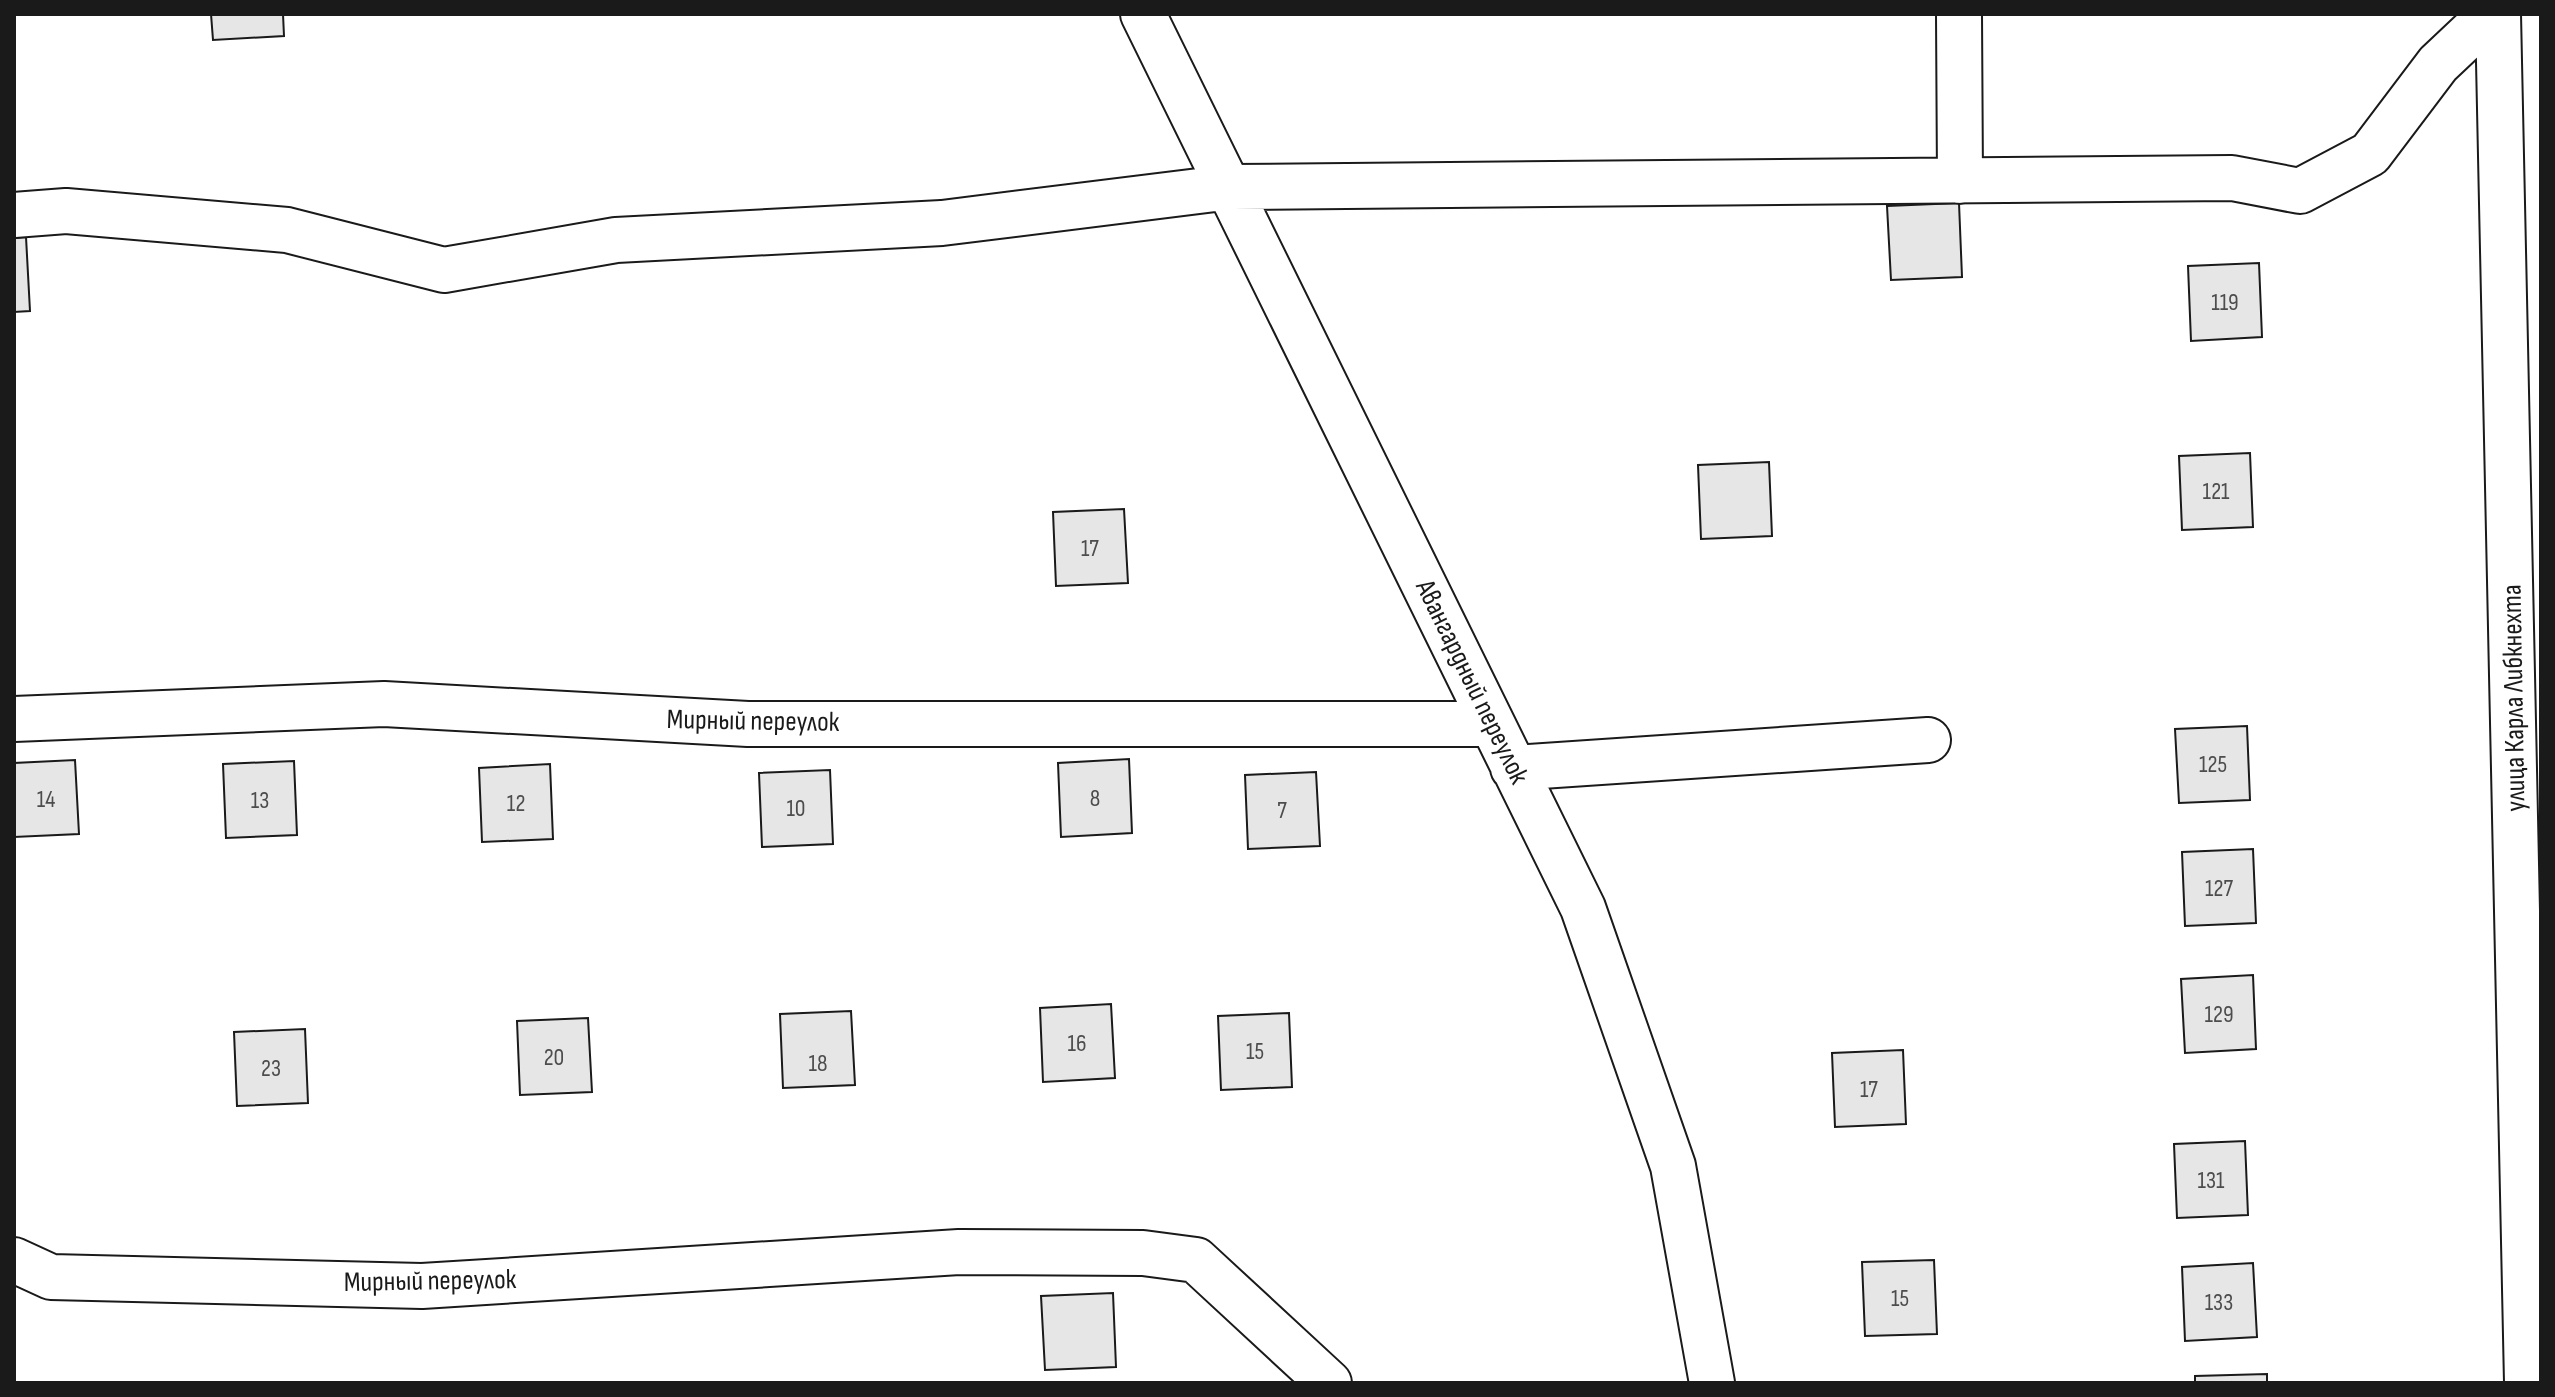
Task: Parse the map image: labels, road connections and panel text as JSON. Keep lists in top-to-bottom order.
{
  "streets": {
    "street": ["Авангардный переулок", "улица Карла Либкнехта", "Мирный переулок"]
  },
  "crossings": [
    ["Авангардный переулок", "Мирный переулок"]
  ],
  "house_numbers": [
    "119",
    "121",
    "17",
    "125",
    "8",
    "14",
    "13",
    "12",
    "10",
    "7",
    "127",
    "129",
    "16",
    "15",
    "20",
    "18",
    "23",
    "17",
    "131",
    "15",
    "133"
  ]
}
